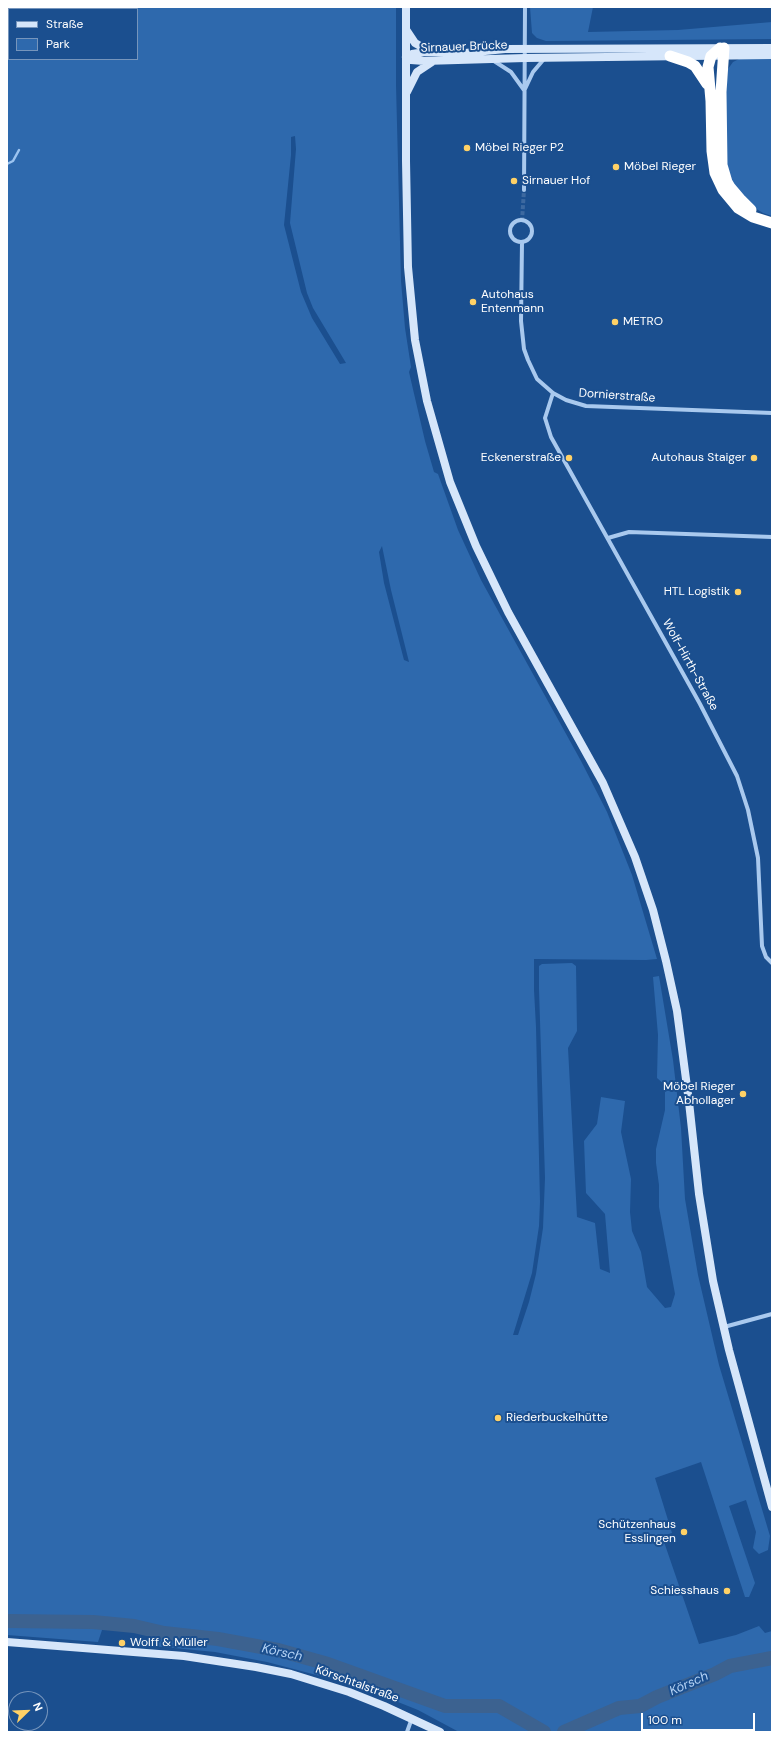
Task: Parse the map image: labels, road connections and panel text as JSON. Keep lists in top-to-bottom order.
{
  "streets": {
    "main road": ["Sirnauer Brücke", "Körschtalstraße"],
    "street": ["Dornierstraße", "Wolf-Hirth-Straße"]
  },
  "crossings": [
    ["Dornierstraße", "Wolf-Hirth-Straße"]
  ],
  "water": ["Körsch"],
  "places": [
    "Möbel Rieger P2",
    "Möbel Rieger",
    "Sirnauer Hof",
    "Autohaus Entenmann",
    "METRO",
    "Eckenerstraße",
    "Autohaus Staiger",
    "HTL Logistik",
    "Möbel Rieger Abhollager",
    "Riederbuckelhütte",
    "Schützenhaus Esslingen",
    "Schiesshaus",
    "Wolff & Müller"
  ],
  "legend": ["Straße", "Park"],
  "scale_bar": "100 m",
  "north": "top right"
}
